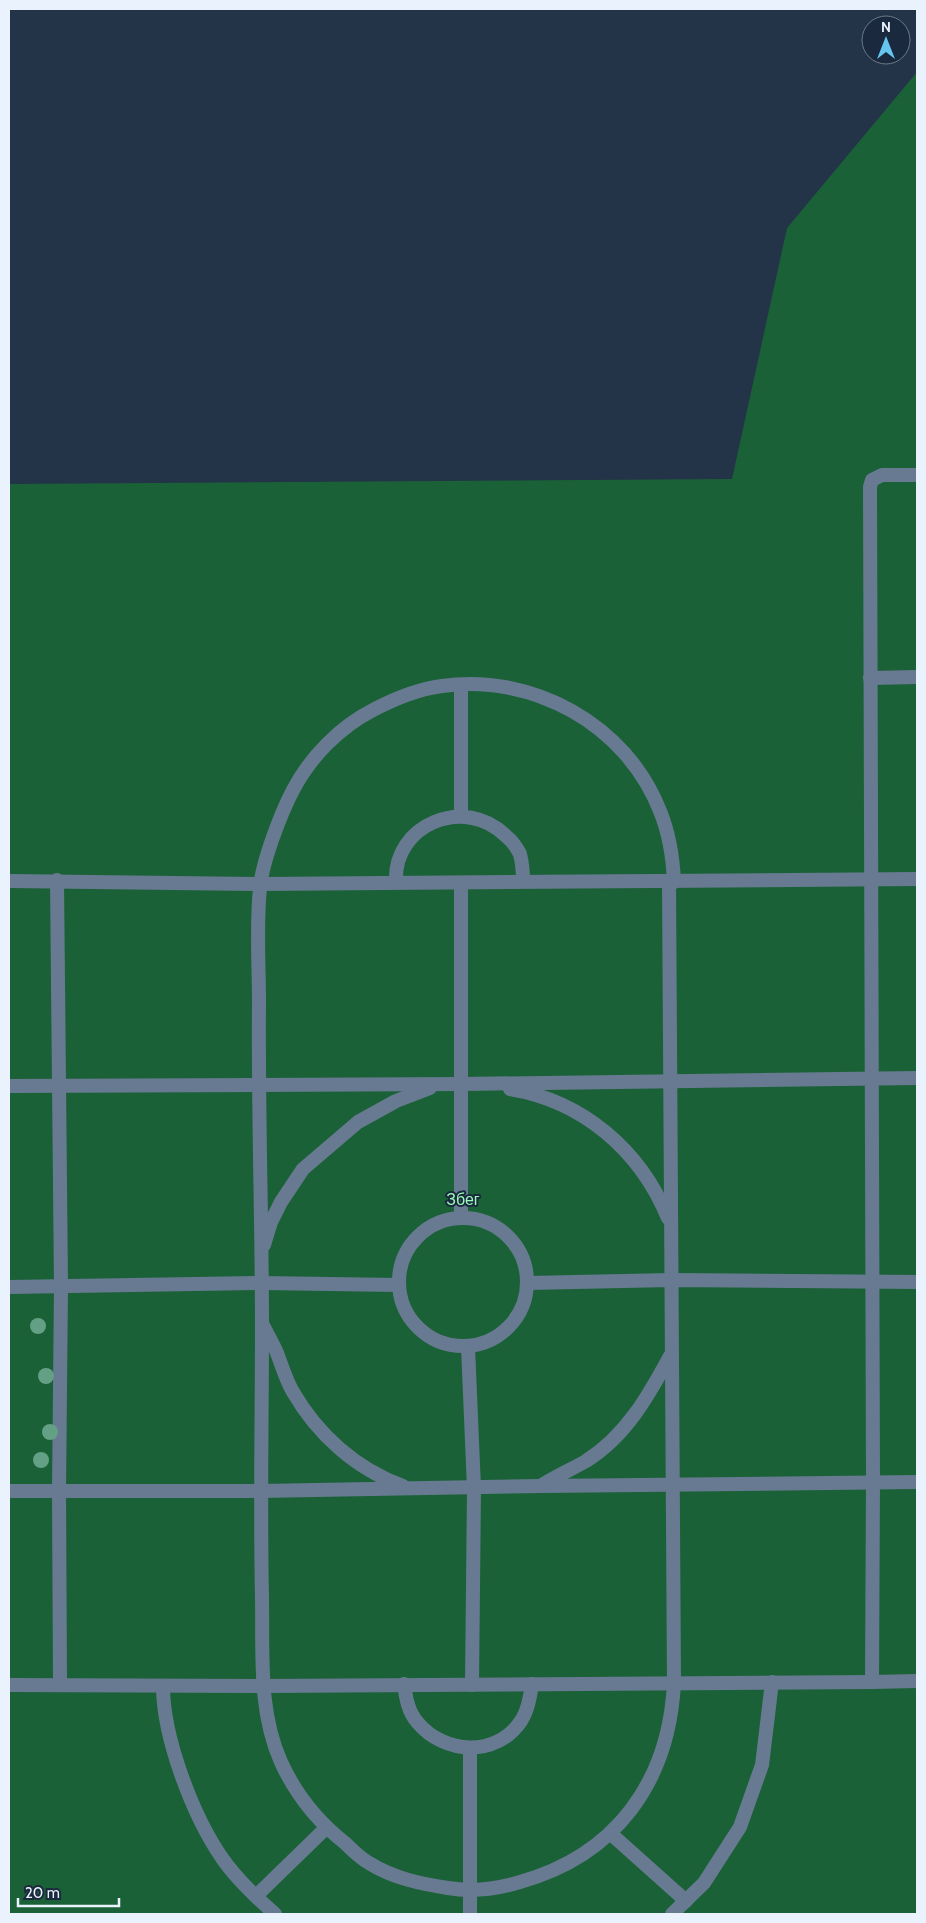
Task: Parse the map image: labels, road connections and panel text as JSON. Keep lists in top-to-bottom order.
{
  "parks": ["Збег"],
  "scale_bar": "20 m",
  "north": "top"
}
